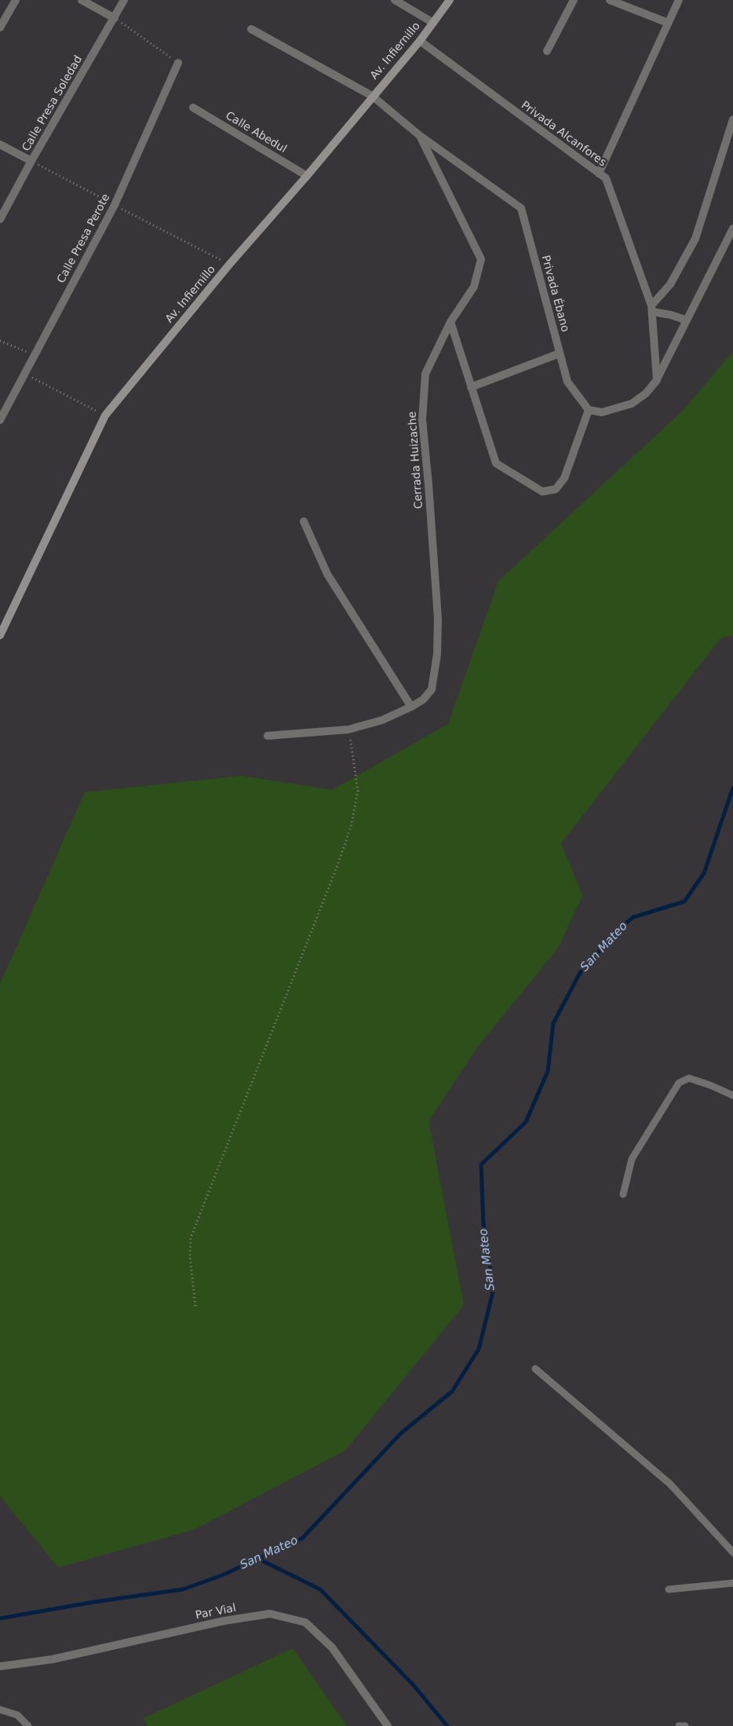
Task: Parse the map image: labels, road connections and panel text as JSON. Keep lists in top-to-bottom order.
{
  "streets": {
    "street": [
      "Av. Infiernillo",
      "Calle Presa Soledad",
      "Calle Abedul",
      "Privada Alcanfores",
      "Calle Presa Perote",
      "Privada Ébano",
      "Cerrada Huizache",
      "Par Vial"
    ]
  },
  "crossings": [
    ["Av. Infiernillo", "Calle Abedul"],
    ["Av. Infiernillo", "Privada Alcanfores"],
    ["Av. Infiernillo", "Privada Ébano"],
    ["Privada Ébano", "Cerrada Huizache"]
  ],
  "water": ["San Mateo"]
}
